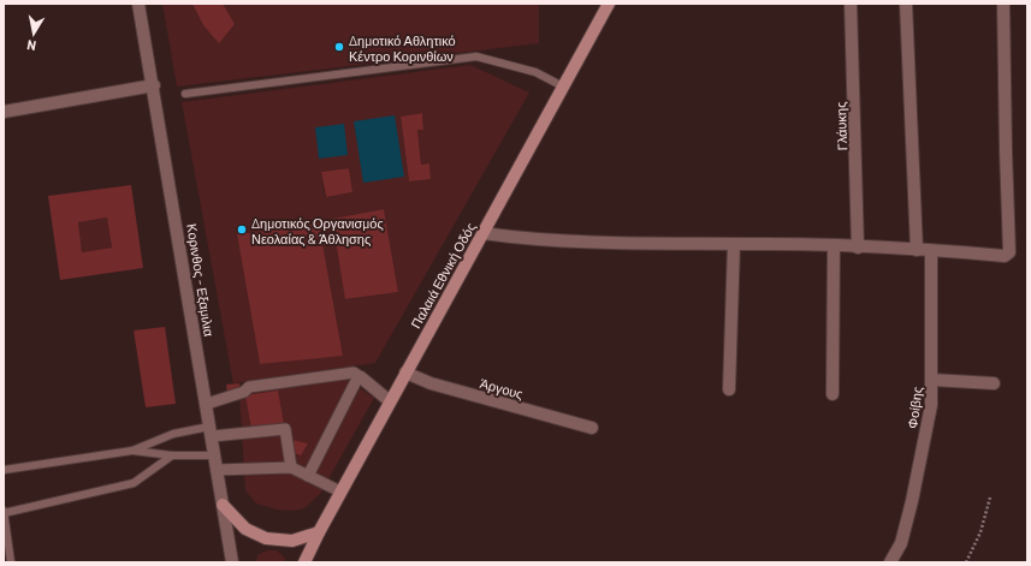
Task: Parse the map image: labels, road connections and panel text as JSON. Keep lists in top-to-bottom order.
{
  "streets": {
    "main road": ["Παλαιά Εθνική Οδός"],
    "street": [
      "Γλάυκης",
      "Κορινθος - Εξαμιλια",
      "Άργους",
      "Φοίβης"
    ]
  },
  "crossings": [
    ["Παλαιά Εθνική Οδός", "Άργους"]
  ],
  "places": ["Δημοτικό Αθλητικό Κέντρο Κορινθίων", "Δημοτικός Οργανισμός Νεολαίας & Άθλησης"],
  "north": "bottom"
}
